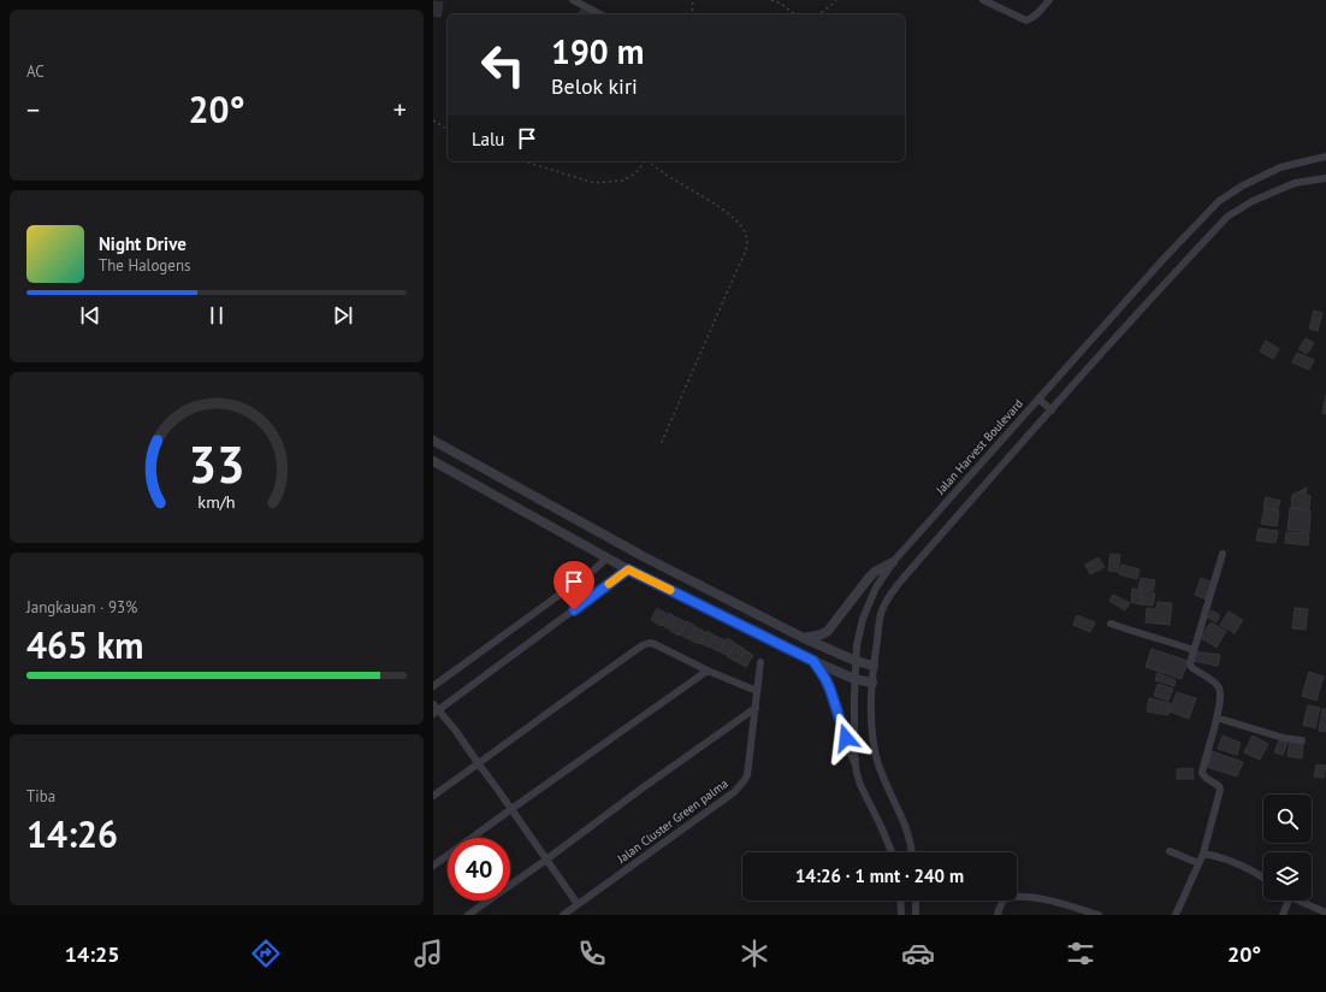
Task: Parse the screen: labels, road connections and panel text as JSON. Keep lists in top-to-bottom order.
{
  "streets": {
    "street": ["Jalan Harvest Boulevard", "Jalan Cluster Green palma"]
  },
  "page": {
    "tile": [
      "AC",
      ["Jangkauan · 93%", "465 km"],
      ["Tiba", "14:26"]
    ],
    "turn": ["190 m", "Belok kiri"],
    "heat": ["−", "20°", "+"],
    "then": "Lalu",
    "song": ["Night Drive", "The Halogens"],
    "limit": "40",
    "trip": "14:26 · 1 mnt · 240 m",
    "tabs": ["14:25", "20°"],
    "gauge": ["33", "km/h"]
  }
}
